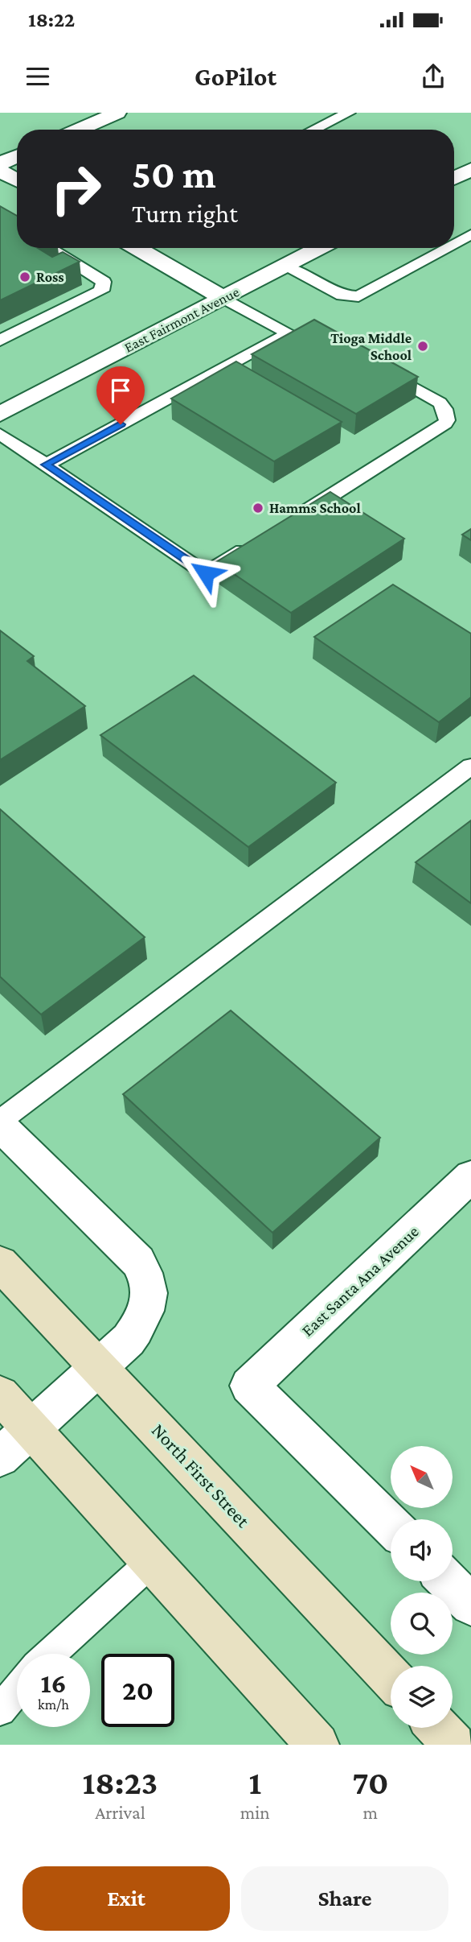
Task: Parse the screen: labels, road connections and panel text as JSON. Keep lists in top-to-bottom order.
{
  "streets": {
    "main road": ["North First Street"],
    "street": ["East Fairmont Avenue", "East Santa Ana Avenue"]
  },
  "places": ["Ross", "Tioga Middle School", "Hamms School"],
  "north": "top left",
  "page": {
    "status": "18:22",
    "header": "GoPilot",
    "turn": ["50 m", "Turn right"],
    "speed": "16 km/h",
    "limit": "20",
    "eta": [
      "18:23",
      "Arrival",
      "1",
      "min",
      "70",
      "m"
    ],
    "buttons": ["Exit", "Share"]
  }
}
